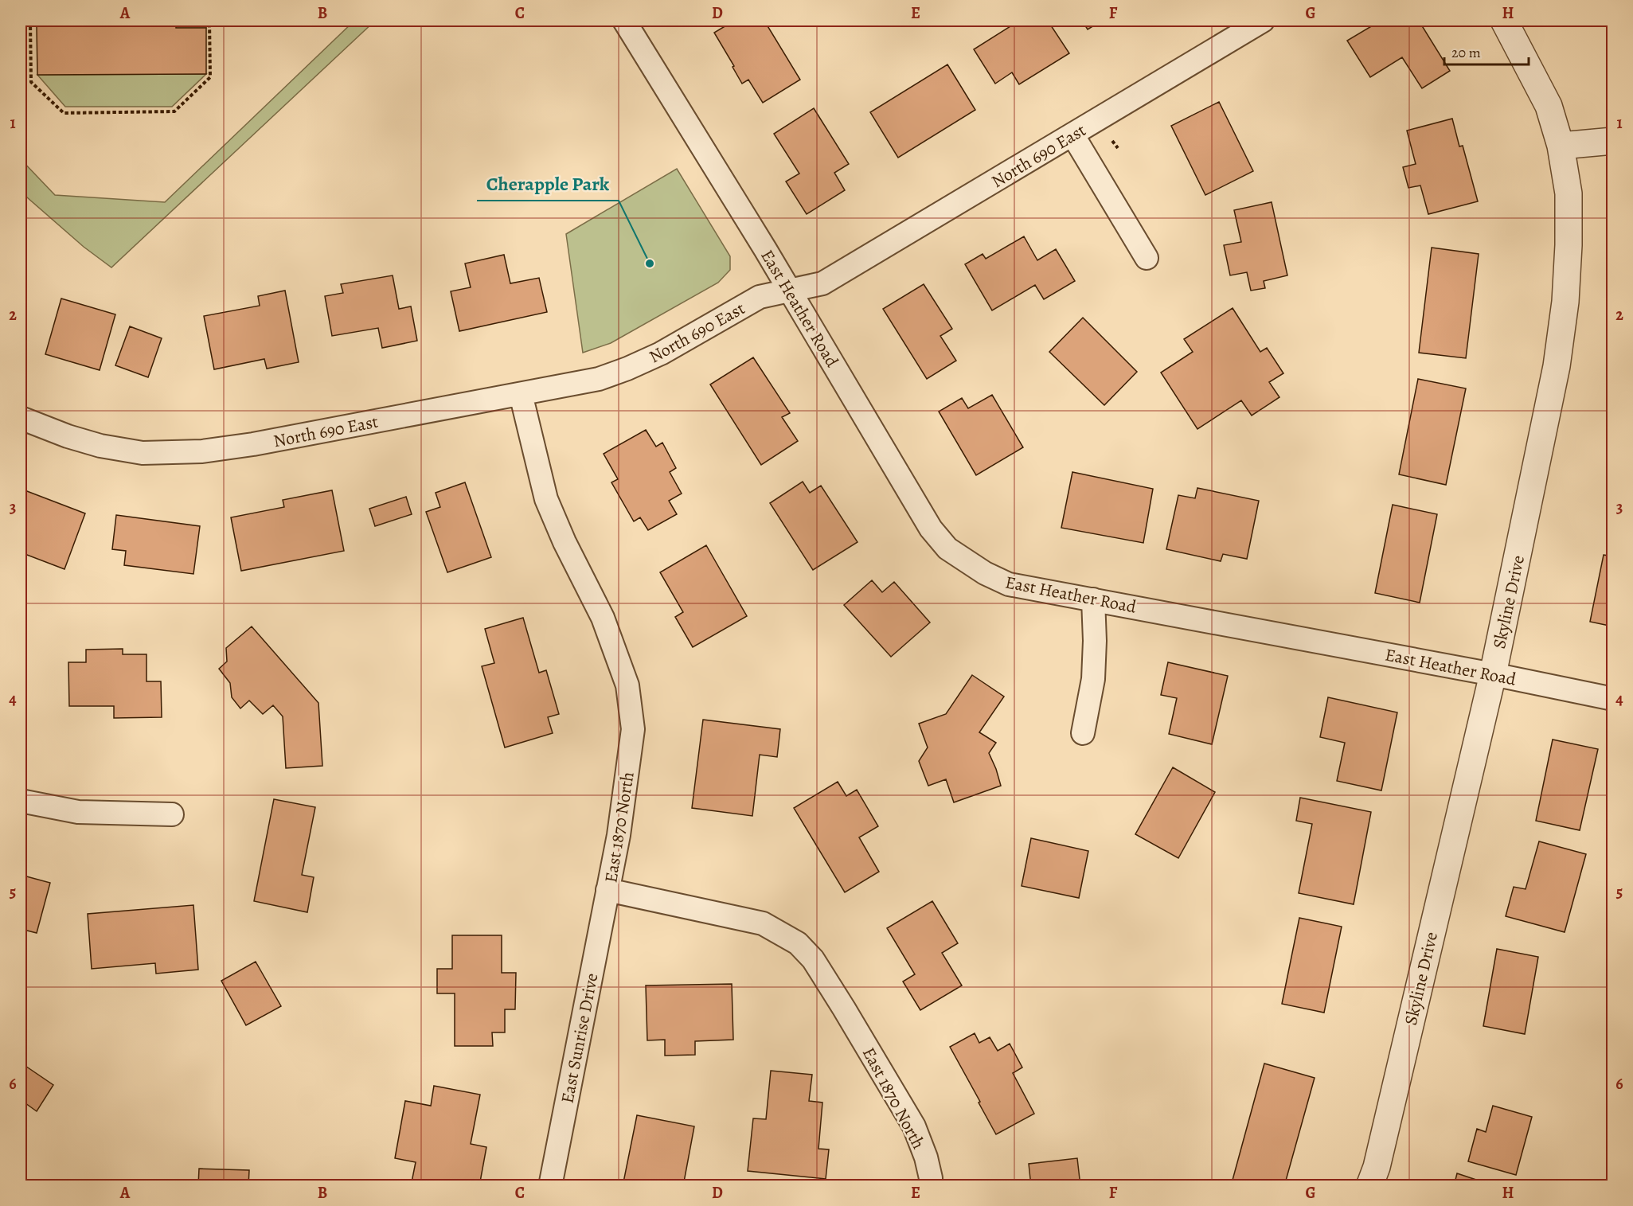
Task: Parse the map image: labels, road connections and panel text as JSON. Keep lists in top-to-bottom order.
{
  "streets": {
    "street": [
      "North 690 East",
      "East Heather Road",
      "Skyline Drive",
      "East 1870 North",
      "East Sunrise Drive"
    ]
  },
  "crossings": [
    ["North 690 East", "East Heather Road"],
    ["North 690 East", "East 1870 North"],
    ["East Heather Road", "Skyline Drive"],
    ["East 1870 North", "East Sunrise Drive"]
  ],
  "places": ["Cherapple Park"],
  "scale_bar": "20 m",
  "grid": {
    "columns": [
      "A",
      "B",
      "C",
      "D",
      "E",
      "F",
      "G",
      "H"
    ],
    "rows": [
      "1",
      "2",
      "3",
      "4",
      "5",
      "6"
    ]
  }
}
